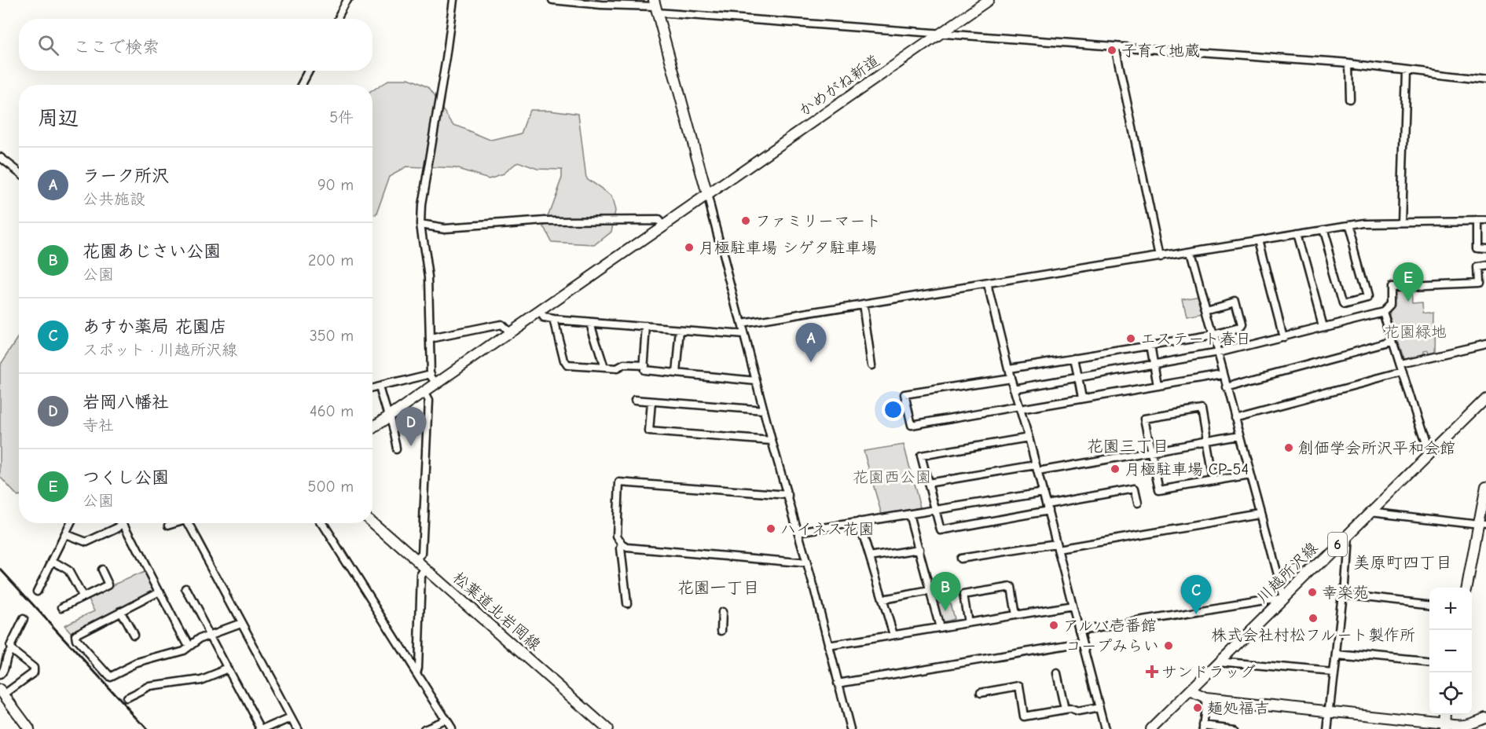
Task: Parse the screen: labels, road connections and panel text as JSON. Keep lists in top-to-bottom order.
{
  "streets": {
    "street": [
      "かめがね新道",
      "6",
      "川越所沢線",
      "松葉道北岩岡線"
    ]
  },
  "districts": ["花園三丁目", "美原町四丁目", "花園一丁目"],
  "parks": ["花園緑地", "花園西公園"],
  "places": {
    "other": [
      "子育て地蔵",
      "ファミリーマート",
      "月極駐車場 シゲタ駐車場",
      "エステート春日",
      "創価学会所沢平和会館",
      "月極駐車場 CP-54",
      "ハイネス花園",
      "幸楽苑",
      "株式会社村松フルート製作所",
      "アルバ壱番館",
      "コープみらい",
      "麺処福吉"
    ],
    "health": ["サンドラッグ"]
  },
  "page": {
    "search": "ここで検索",
    "heading": ["周辺", "5件"],
    "list": [
      {
        "mark": "A",
        "name": "ラーク所沢",
        "note": "公共施設",
        "value": "90 m"
      },
      {
        "mark": "B",
        "name": "花園あじさい公園",
        "note": "公園",
        "value": "200 m"
      },
      {
        "mark": "C",
        "name": "あすか薬局 花園店",
        "note": "スポット · 川越所沢線",
        "value": "350 m"
      },
      {
        "mark": "D",
        "name": "岩岡八幡社",
        "note": "寺社",
        "value": "460 m"
      },
      {
        "mark": "E",
        "name": "つくし公園",
        "note": "公園",
        "value": "500 m"
      }
    ],
    "pins": [
      "E",
      "A",
      "D",
      "B",
      "C"
    ],
    "map_buttons": ["+", "−"]
  }
}
